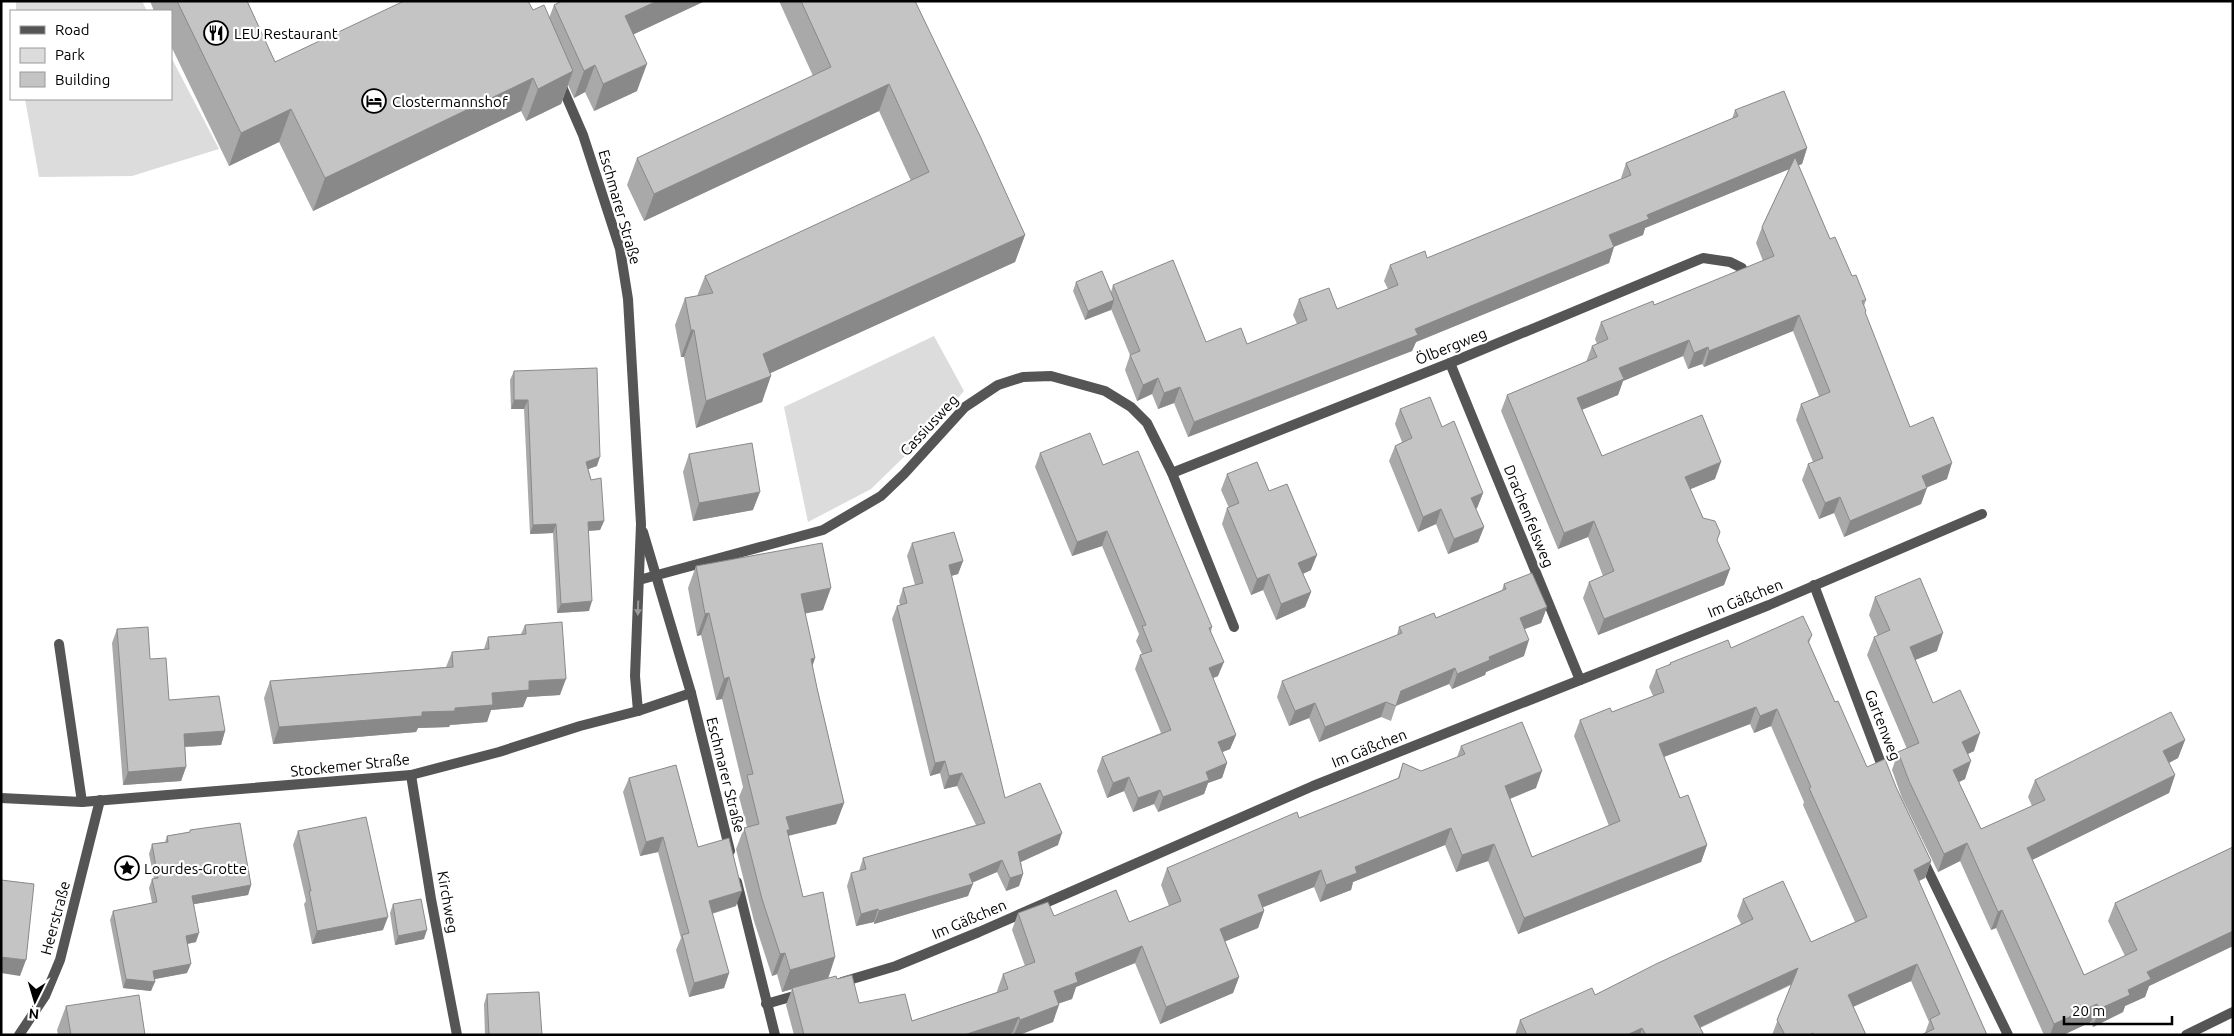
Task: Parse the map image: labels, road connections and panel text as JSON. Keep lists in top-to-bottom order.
{
  "streets": {
    "street": [
      "Eschmarer Straße",
      "Ölbergweg",
      "Cassiusweg",
      "Drachenfelsweg",
      "Im Gäßchen",
      "Gartenweg",
      "Stockemer Straße",
      "Kirchweg",
      "Heerstraße"
    ]
  },
  "crossings": [
    ["Eschmarer Straße", "Cassiusweg"],
    ["Eschmarer Straße", "Stockemer Straße"],
    ["Ölbergweg", "Cassiusweg"],
    ["Ölbergweg", "Drachenfelsweg"],
    ["Drachenfelsweg", "Im Gäßchen"],
    ["Im Gäßchen", "Gartenweg"],
    ["Stockemer Straße", "Kirchweg"],
    ["Stockemer Straße", "Heerstraße"]
  ],
  "places": {
    "restaurant": ["LEU Restaurant"],
    "hotel": ["Clostermannshof"],
    "place": ["Lourdes-Grotte"]
  },
  "legend": ["Road", "Park", "Building"],
  "scale_bar": "20 m",
  "north": "bottom"
}
